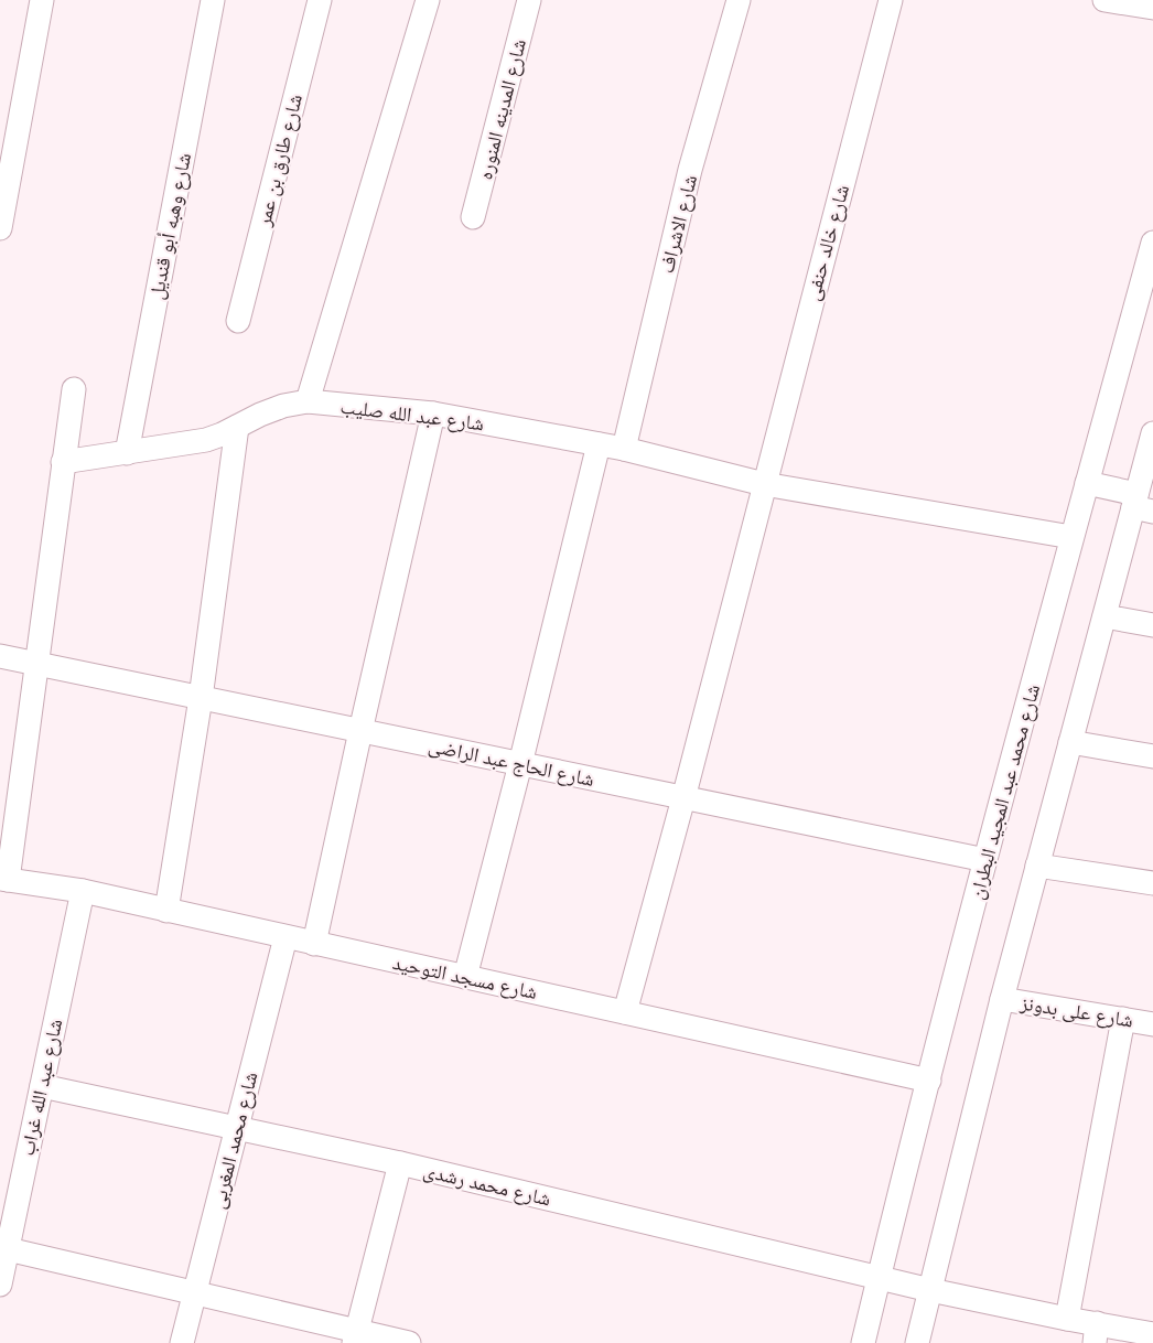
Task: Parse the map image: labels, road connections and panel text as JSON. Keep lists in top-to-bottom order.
{
  "streets": {
    "street": [
      "شارع المدينه المنوره",
      "شارع طارق بن عمر",
      "شارع الاشراف",
      "شارع وهبه أبو قنديل",
      "شارع خالد حنفى",
      "شارع عبد الله صليب",
      "شارع الحاج عبد الراضى",
      "شارع محمد عبد المجيد البطران",
      "شارع مسجد التوحيد",
      "شارع على بدونز",
      "شارع عبد الله غراب",
      "شارع محمد المغربى",
      "شارع محمد رشدى"
    ]
  },
  "crossings": [
    ["شارع الاشراف", "شارع عبد الله صليب"],
    ["شارع وهبه أبو قنديل", "شارع عبد الله صليب"],
    ["شارع خالد حنفى", "شارع عبد الله صليب"],
    ["شارع خالد حنفى", "شارع الحاج عبد الراضى"],
    ["شارع خالد حنفى", "شارع مسجد التوحيد"],
    ["شارع عبد الله صليب", "شارع محمد عبد المجيد البطران"],
    ["شارع الحاج عبد الراضى", "شارع محمد عبد المجيد البطران"],
    ["شارع محمد عبد المجيد البطران", "شارع مسجد التوحيد"],
    ["شارع محمد عبد المجيد البطران", "شارع محمد رشدى"],
    ["شارع مسجد التوحيد", "شارع عبد الله غراب"],
    ["شارع مسجد التوحيد", "شارع محمد المغربى"],
    ["شارع عبد الله غراب", "شارع محمد رشدى"],
    ["شارع محمد المغربى", "شارع محمد رشدى"]
  ]
}
